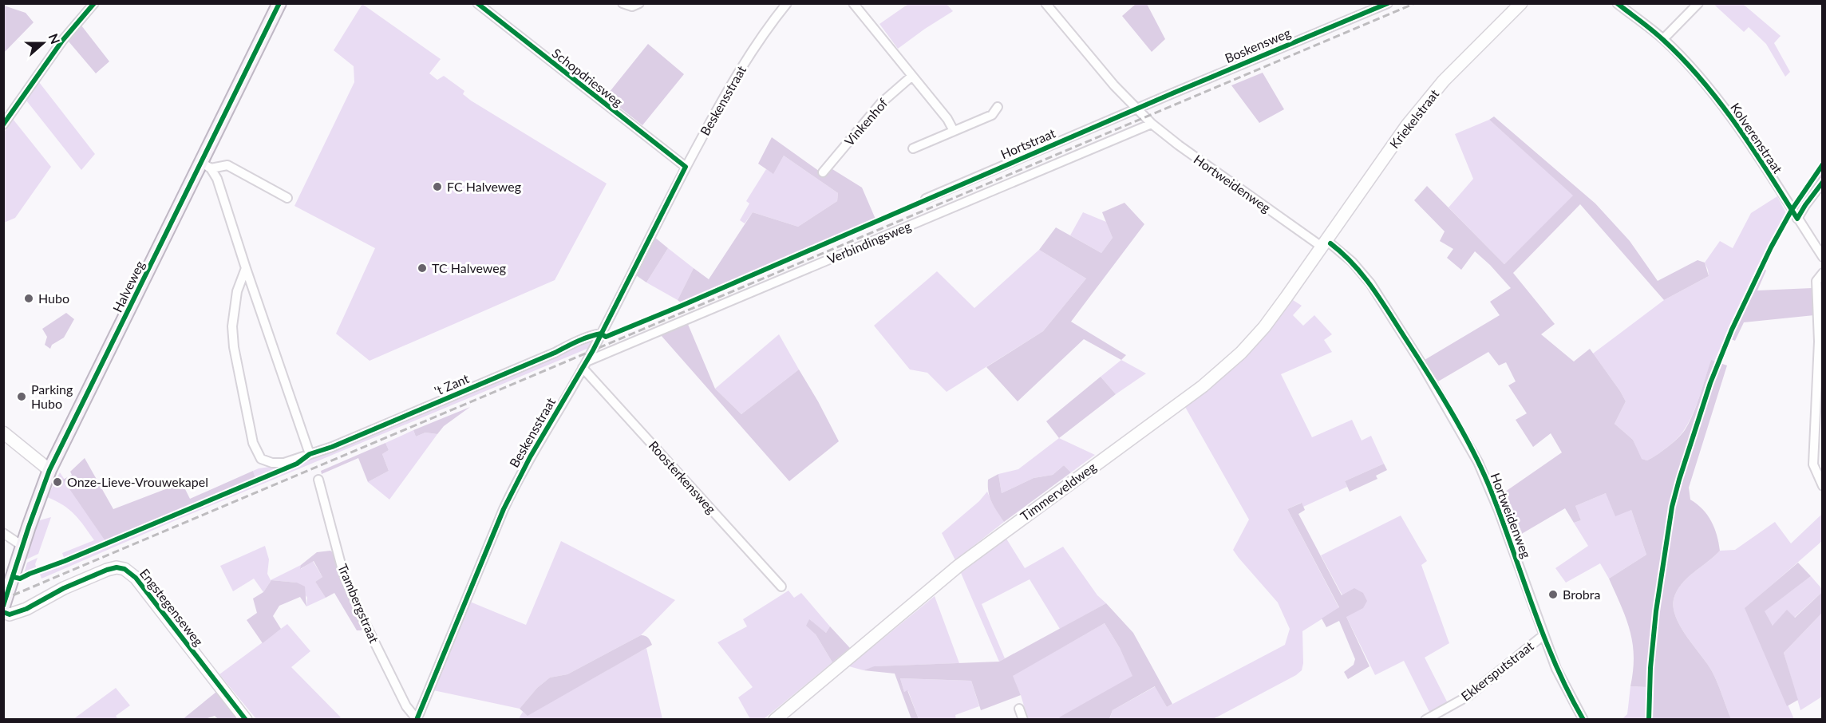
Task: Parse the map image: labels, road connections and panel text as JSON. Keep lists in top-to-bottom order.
{
  "streets": {
    "main road": ["Halveweg"],
    "street": [
      "Boskensweg",
      "Schopdriesweg",
      "Beskensstraat",
      "Kriekelstraat",
      "Vinkenhof",
      "Kolverenstraat",
      "Hortstraat",
      "Hortweidenweg",
      "Verbindingsweg",
      "'t Zant",
      "Roosterkensweg",
      "Timmerveldweg",
      "Trambergstraat",
      "Engstegenseweg",
      "Ekkersputstraat"
    ]
  },
  "crossings": [
    ["Boskensweg", "Hortstraat"],
    ["Schopdriesweg", "Beskensstraat"],
    ["Beskensstraat", "Verbindingsweg"],
    ["Beskensstraat", "'t Zant"],
    ["Beskensstraat", "Roosterkensweg"],
    ["Beskensstraat", "Trambergstraat"],
    ["Kriekelstraat", "Hortweidenweg"],
    ["Kriekelstraat", "Timmerveldweg"],
    ["Hortweidenweg", "Verbindingsweg"],
    ["Hortweidenweg", "Timmerveldweg"],
    ["Hortweidenweg", "Ekkersputstraat"],
    ["Verbindingsweg", "Roosterkensweg"]
  ],
  "places": [
    "FC Halveweg",
    "TC Halveweg",
    "Hubo",
    "Parking Hubo",
    "Onze-Lieve-Vrouwekapel",
    "Brobra"
  ],
  "north": "right"
}
